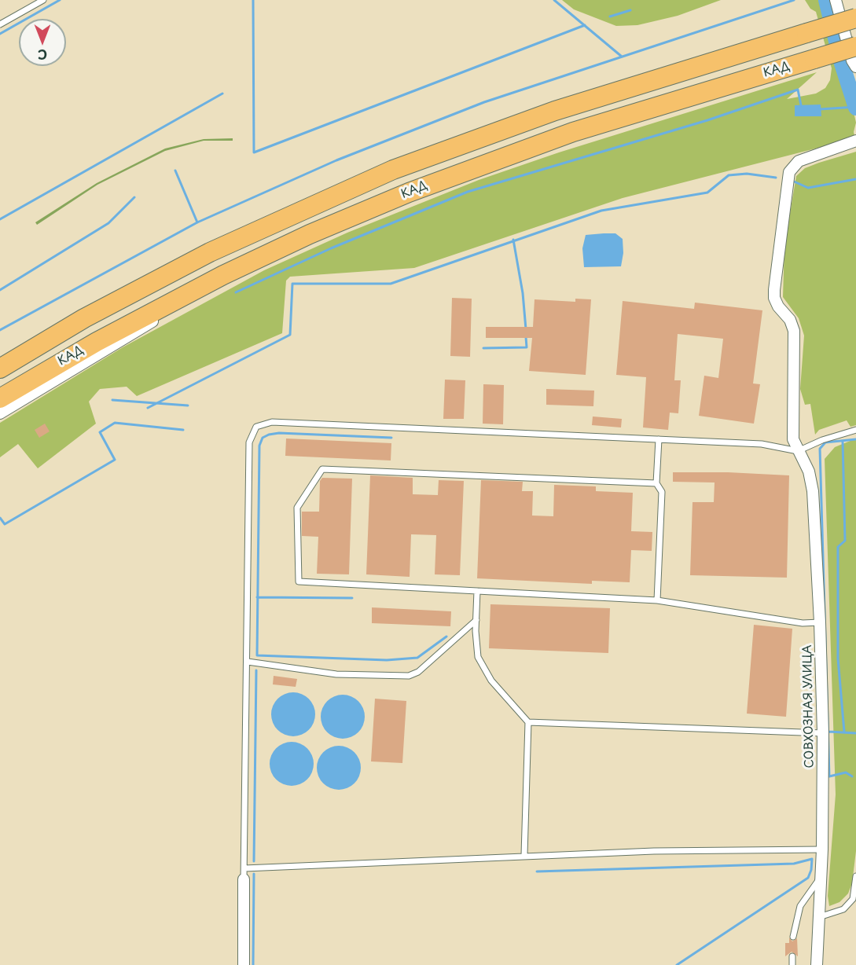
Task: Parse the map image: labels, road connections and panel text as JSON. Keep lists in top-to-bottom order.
{
  "streets": {
    "highway": ["КАД"],
    "street": ["СОВХОЗНАЯ УЛИЦА"]
  },
  "north": "bottom"
}
